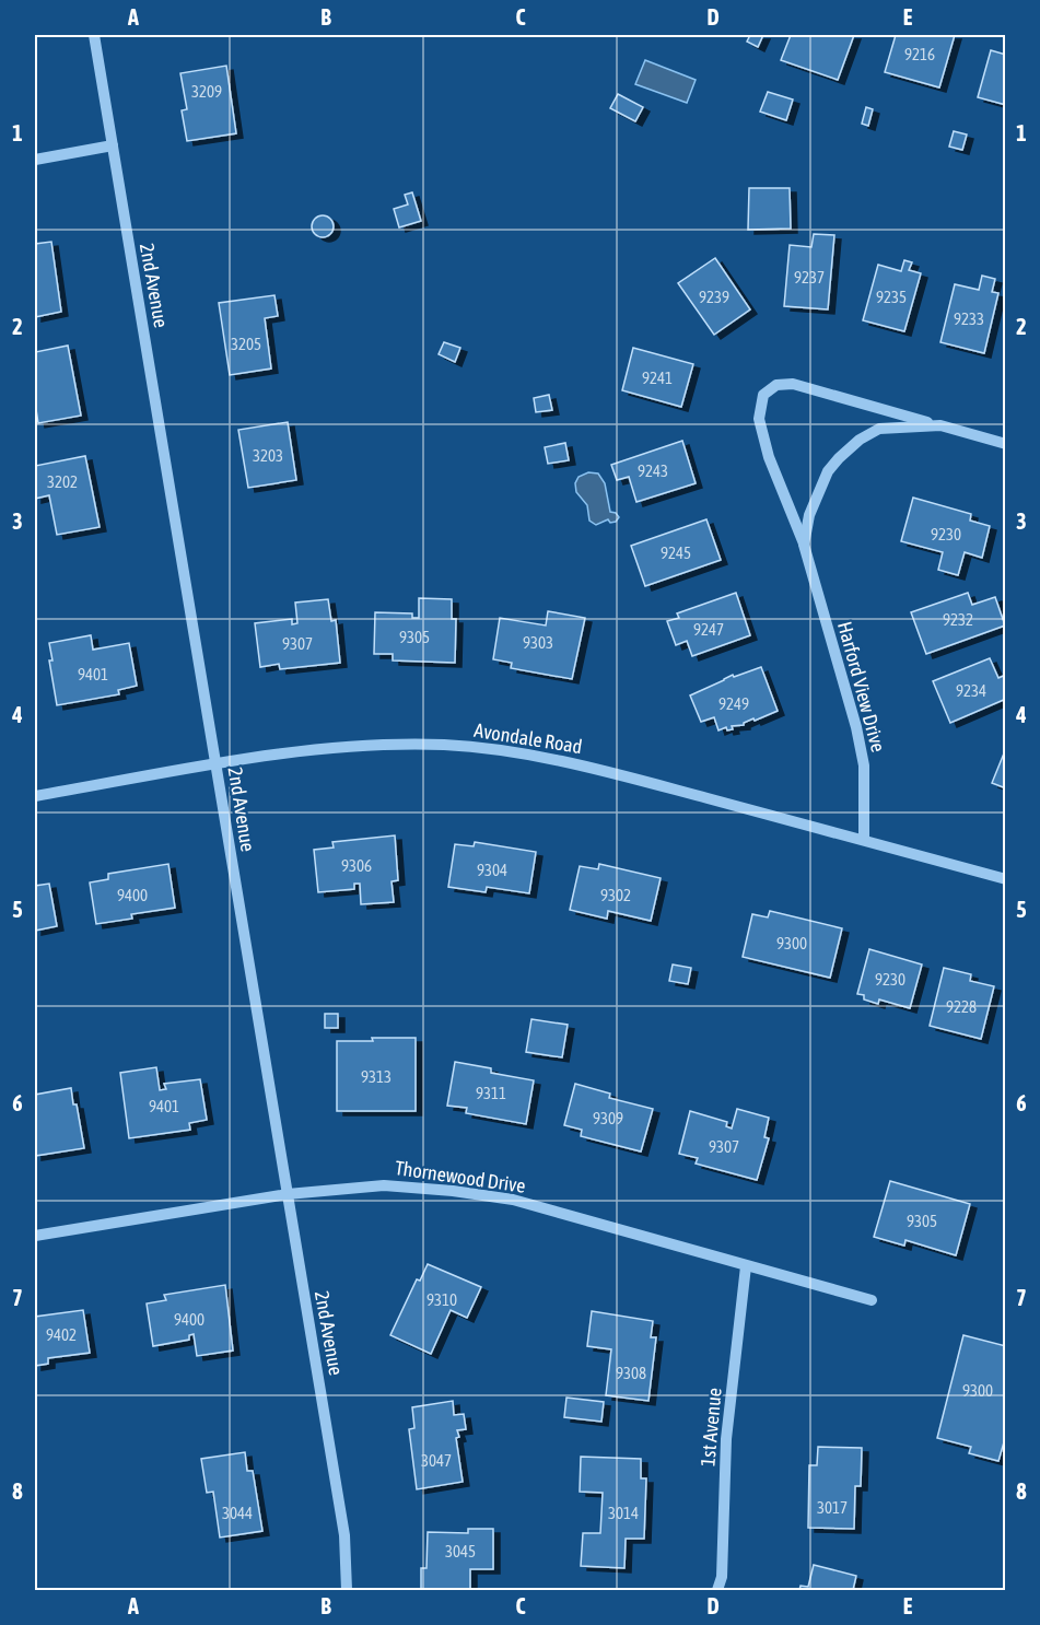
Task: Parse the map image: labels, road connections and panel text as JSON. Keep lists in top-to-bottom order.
{
  "streets": {
    "street": [
      "2nd Avenue",
      "Harford View Drive",
      "Avondale Road",
      "Thornewood Drive",
      "1st Avenue"
    ]
  },
  "crossings": [
    ["2nd Avenue", "Avondale Road"],
    ["2nd Avenue", "Thornewood Drive"],
    ["Harford View Drive", "Avondale Road"],
    ["Thornewood Drive", "1st Avenue"]
  ],
  "house_numbers": [
    "9216",
    "3209",
    "9237",
    "9239",
    "9235",
    "9233",
    "3205",
    "9241",
    "3203",
    "9243",
    "3202",
    "9230",
    "9245",
    "9232",
    "9247",
    "9305",
    "9303",
    "9307",
    "9401",
    "9234",
    "9249",
    "9306",
    "9304",
    "9400",
    "9302",
    "9300",
    "9230",
    "9228",
    "9313",
    "9311",
    "9401",
    "9309",
    "9307",
    "9305",
    "9310",
    "9400",
    "9402",
    "9308",
    "9300",
    "3047",
    "3017",
    "3044",
    "3014",
    "3045"
  ],
  "grid": {
    "columns": [
      "A",
      "B",
      "C",
      "D",
      "E"
    ],
    "rows": [
      "1",
      "2",
      "3",
      "4",
      "5",
      "6",
      "7",
      "8"
    ]
  }
}
